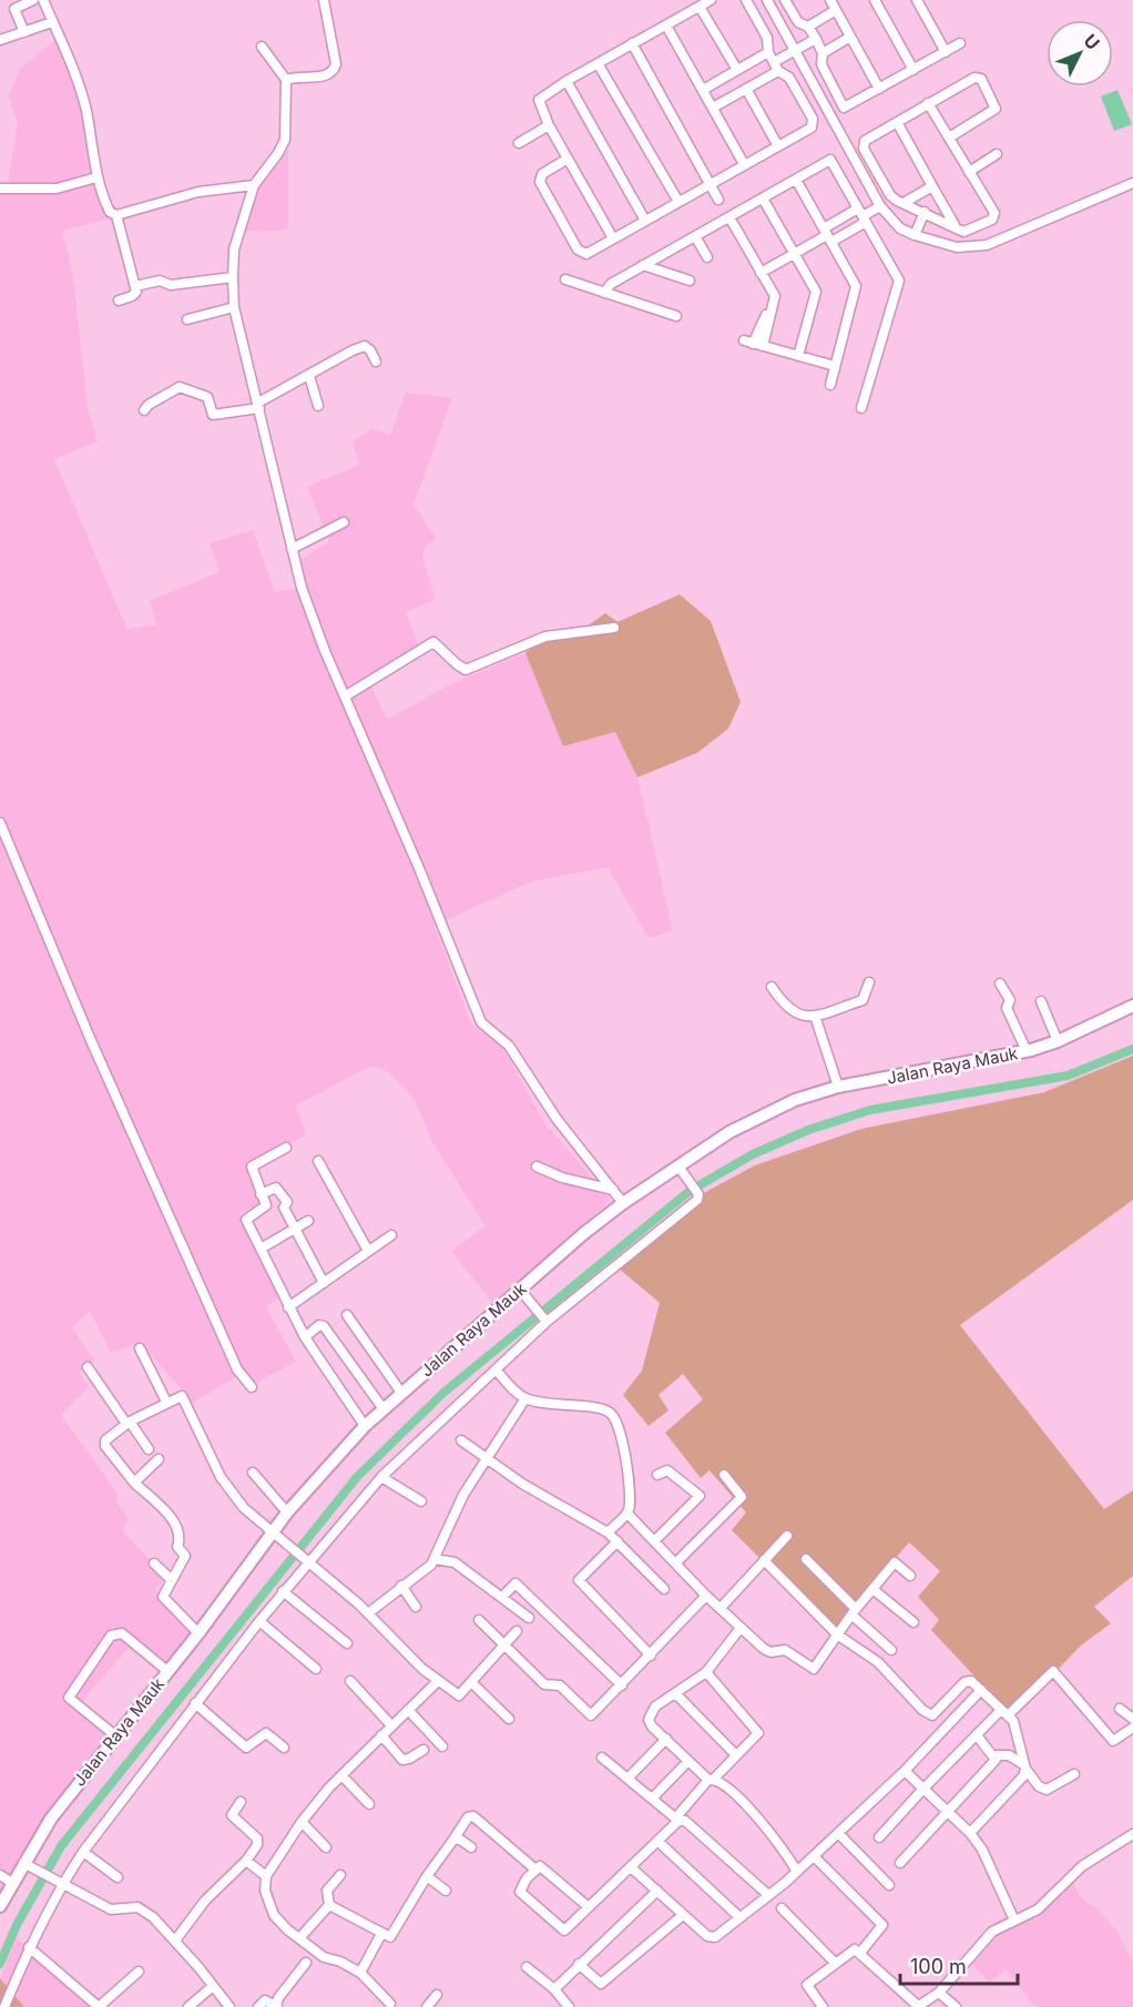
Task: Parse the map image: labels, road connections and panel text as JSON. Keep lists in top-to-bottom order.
{
  "streets": {
    "main road": ["Jalan Raya Mauk"]
  },
  "scale_bar": "100 m",
  "north": "top right"
}
